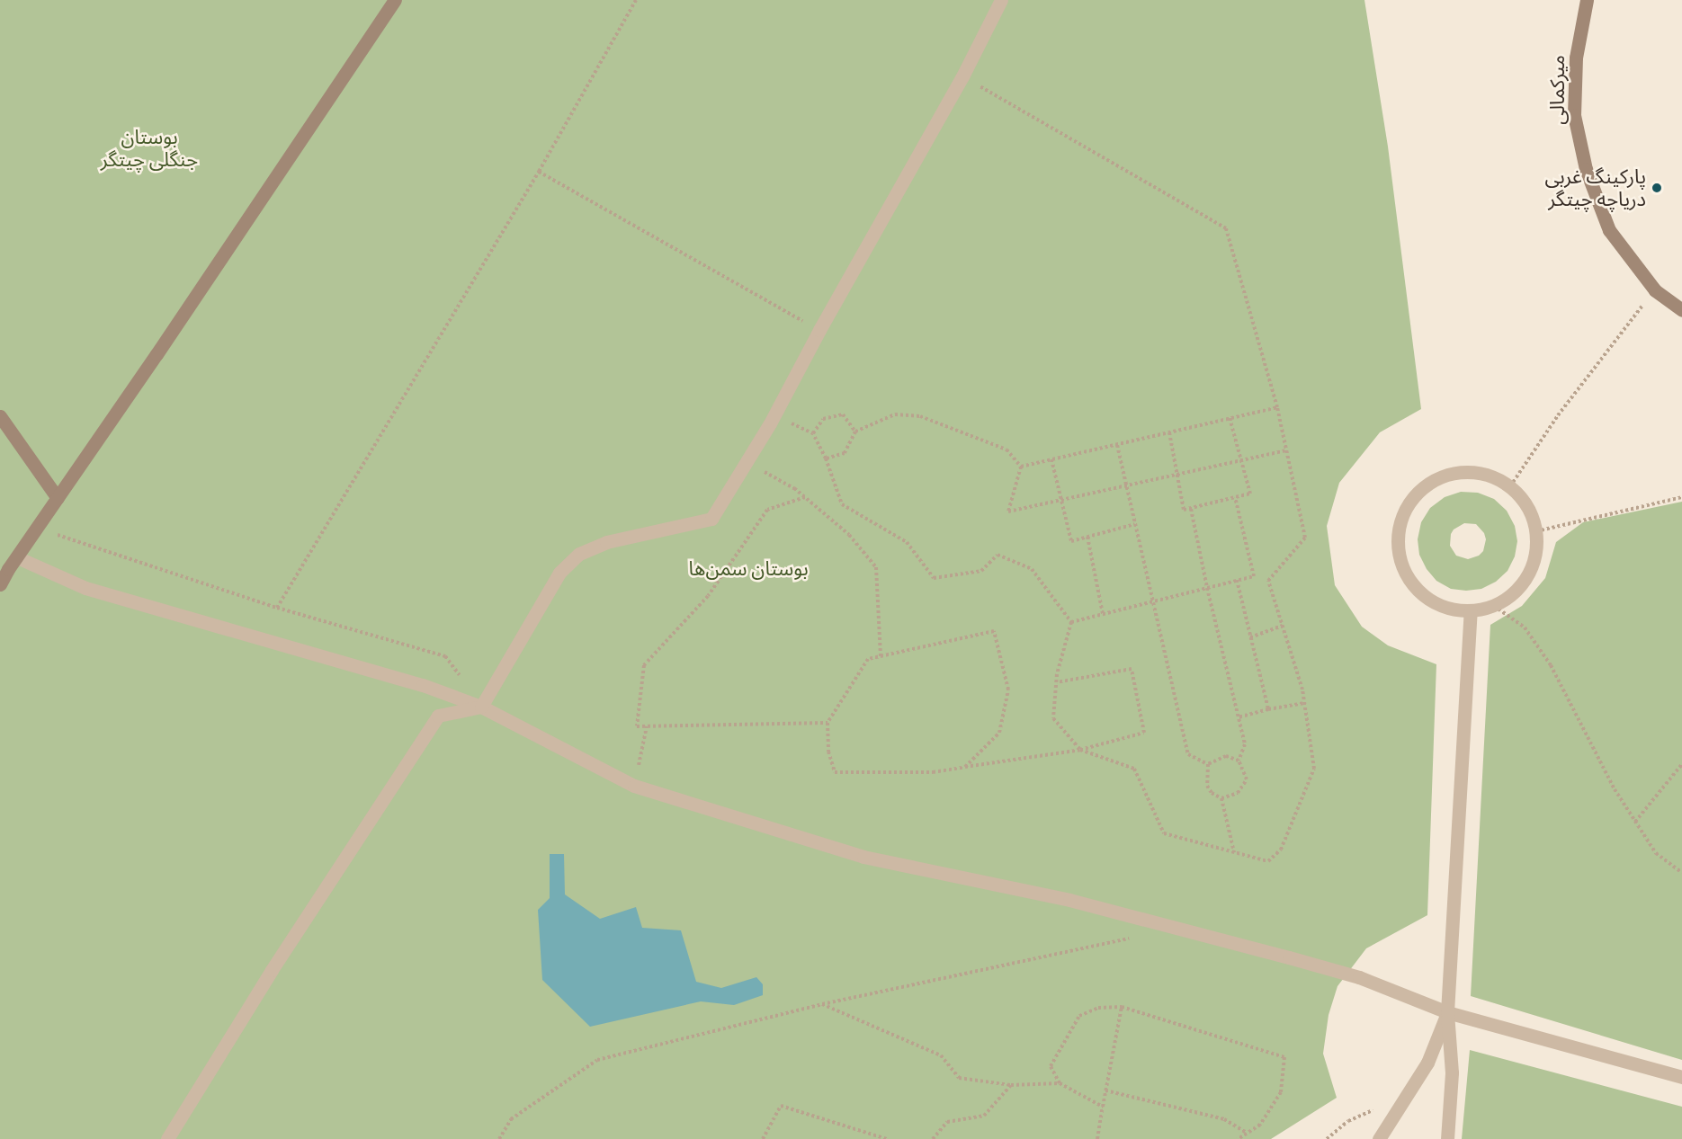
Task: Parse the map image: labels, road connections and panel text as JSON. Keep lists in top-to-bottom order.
{
  "streets": {
    "street": ["میرکمالی"]
  },
  "parks": ["بوستان جنگلی چیتگر", "بوستان سمن‌ها"],
  "places": ["پارکینگ غربی دریاچه چیتگر"]
}
